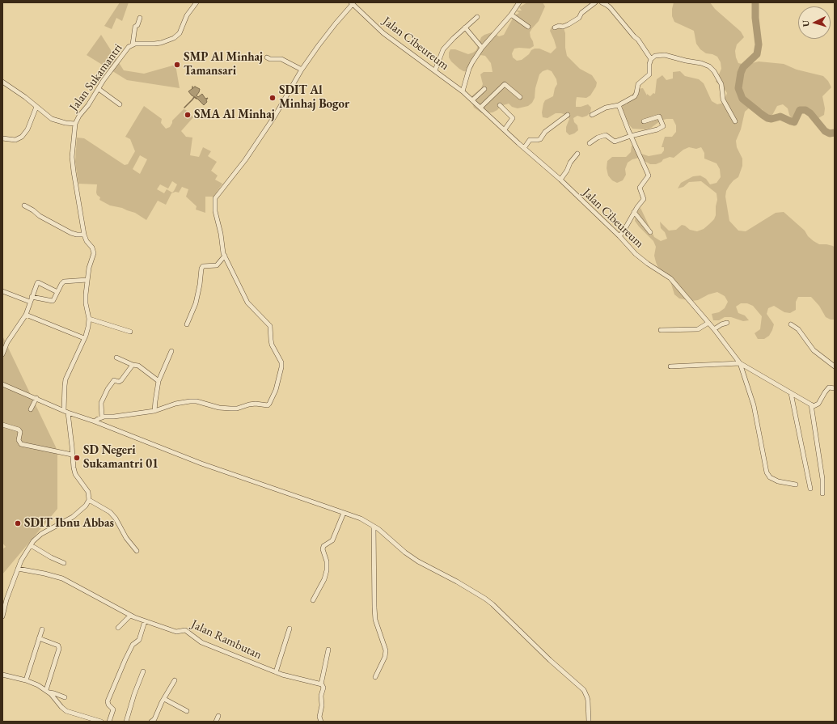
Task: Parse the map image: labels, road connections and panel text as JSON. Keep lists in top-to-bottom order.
{
  "streets": {
    "street": ["Jalan Cibeureum", "Jalan Sukamantri", "Jalan Rambutan"]
  },
  "places": [
    "SMP Al Minhaj Tamansari",
    "SDIT Al Minhaj Bogor",
    "SMA Al Minhaj",
    "SD Negeri Sukamantri 01",
    "SDIT Ibnu Abbas"
  ],
  "north": "left"
}
